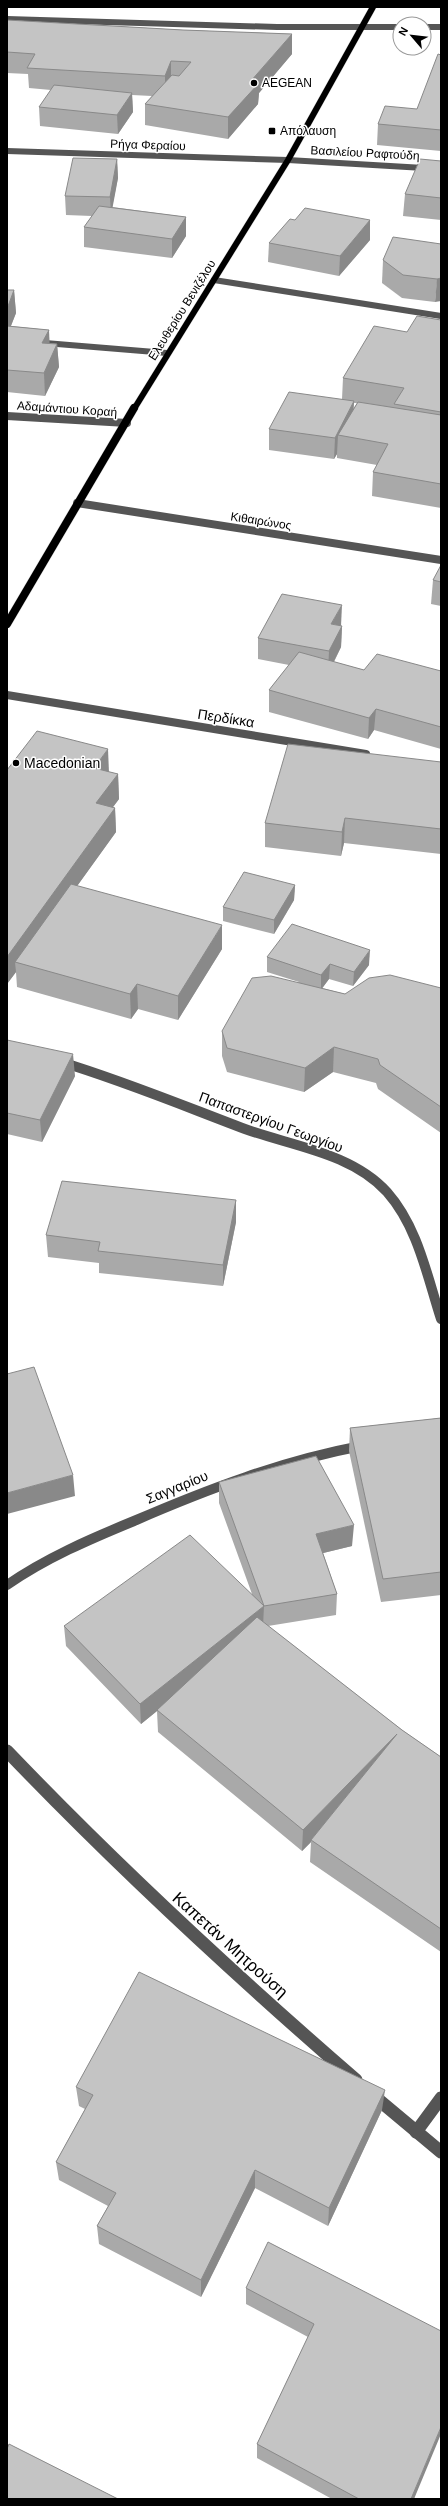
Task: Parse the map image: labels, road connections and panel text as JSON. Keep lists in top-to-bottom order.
{
  "streets": {
    "main road": ["Ελευθερίου Βενιζέλου"],
    "street": [
      "Ρήγα Φεραίου",
      "Βασιλείου Ραφτούδη",
      "Αδαμάντιου Κοραή",
      "Κιθαιρώνος",
      "Περδίκκα",
      "Παπαστεργίου Γεωργίου",
      "Σαγγαρίου",
      "Καπετάν Μητρούση"
    ]
  },
  "crossings": [
    ["Ρήγα Φεραίου", "Βασιλείου Ραφτούδη"],
    ["Ρήγα Φεραίου", "Ελευθερίου Βενιζέλου"],
    ["Βασιλείου Ραφτούδη", "Ελευθερίου Βενιζέλου"],
    ["Ελευθερίου Βενιζέλου", "Αδαμάντιου Κοραή"],
    ["Ελευθερίου Βενιζέλου", "Κιθαιρώνος"]
  ],
  "places": {
    "other": ["AEGEAN", "Macedonian"],
    "transit": ["Απόλαυση"]
  },
  "north": "top left"
}
